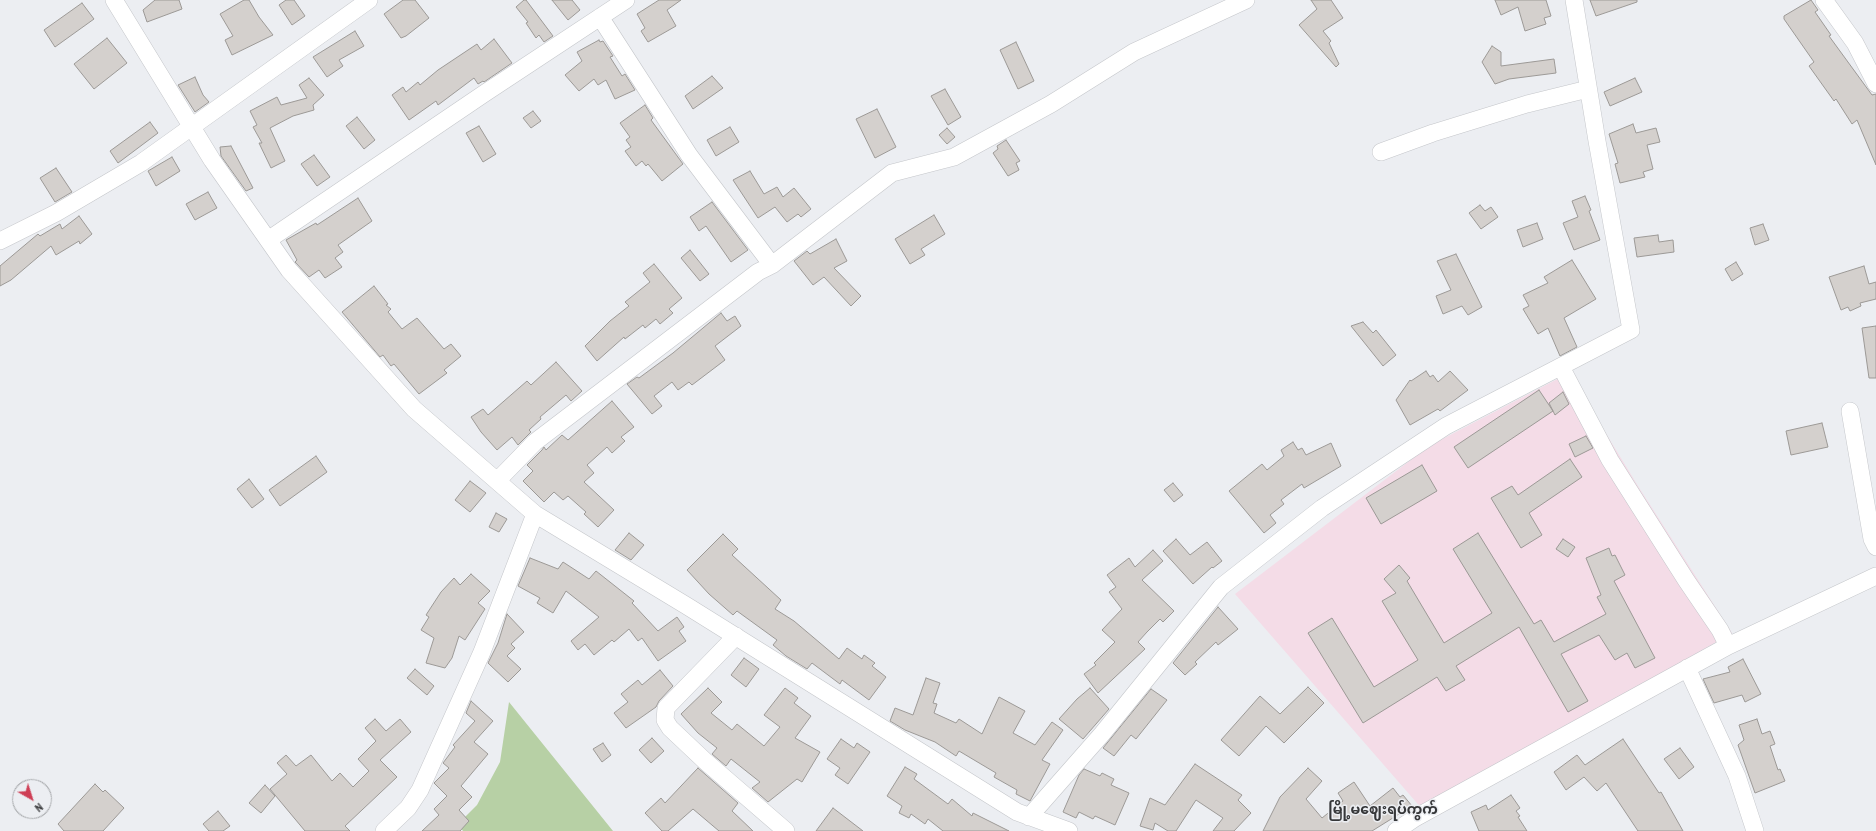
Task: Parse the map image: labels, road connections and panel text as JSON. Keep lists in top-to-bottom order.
{
  "districts": ["မြို့မဈေးရပ်ကွက်"],
  "north": "bottom right"
}
